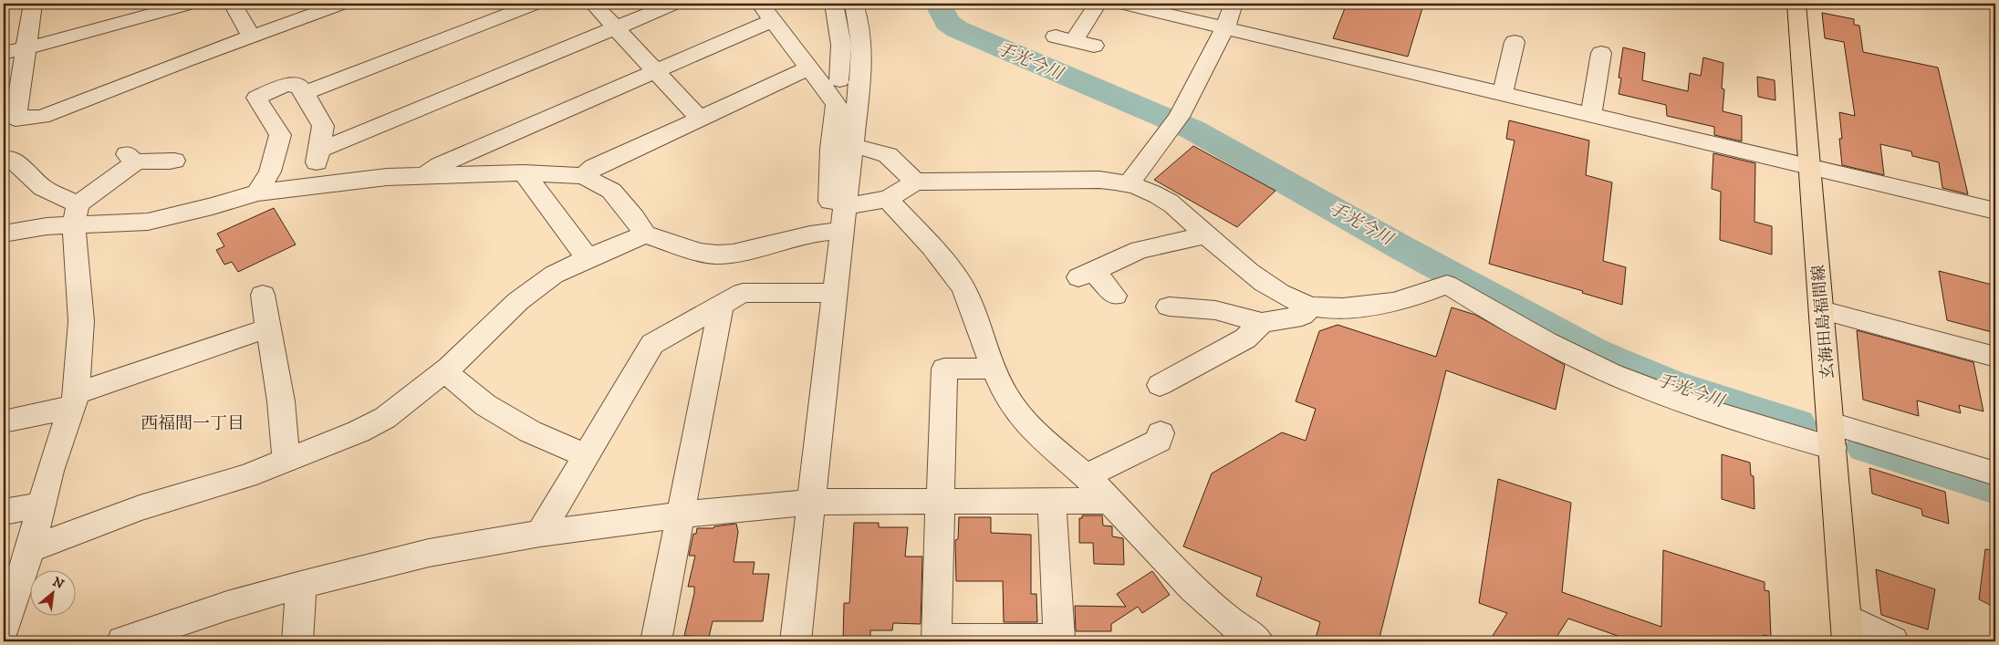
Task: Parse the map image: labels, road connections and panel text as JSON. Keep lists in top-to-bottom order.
{
  "streets": {
    "main road": ["玄海田島福間線"]
  },
  "districts": ["西福間一丁目"],
  "water": ["手光今川"],
  "north": "top right"
}
